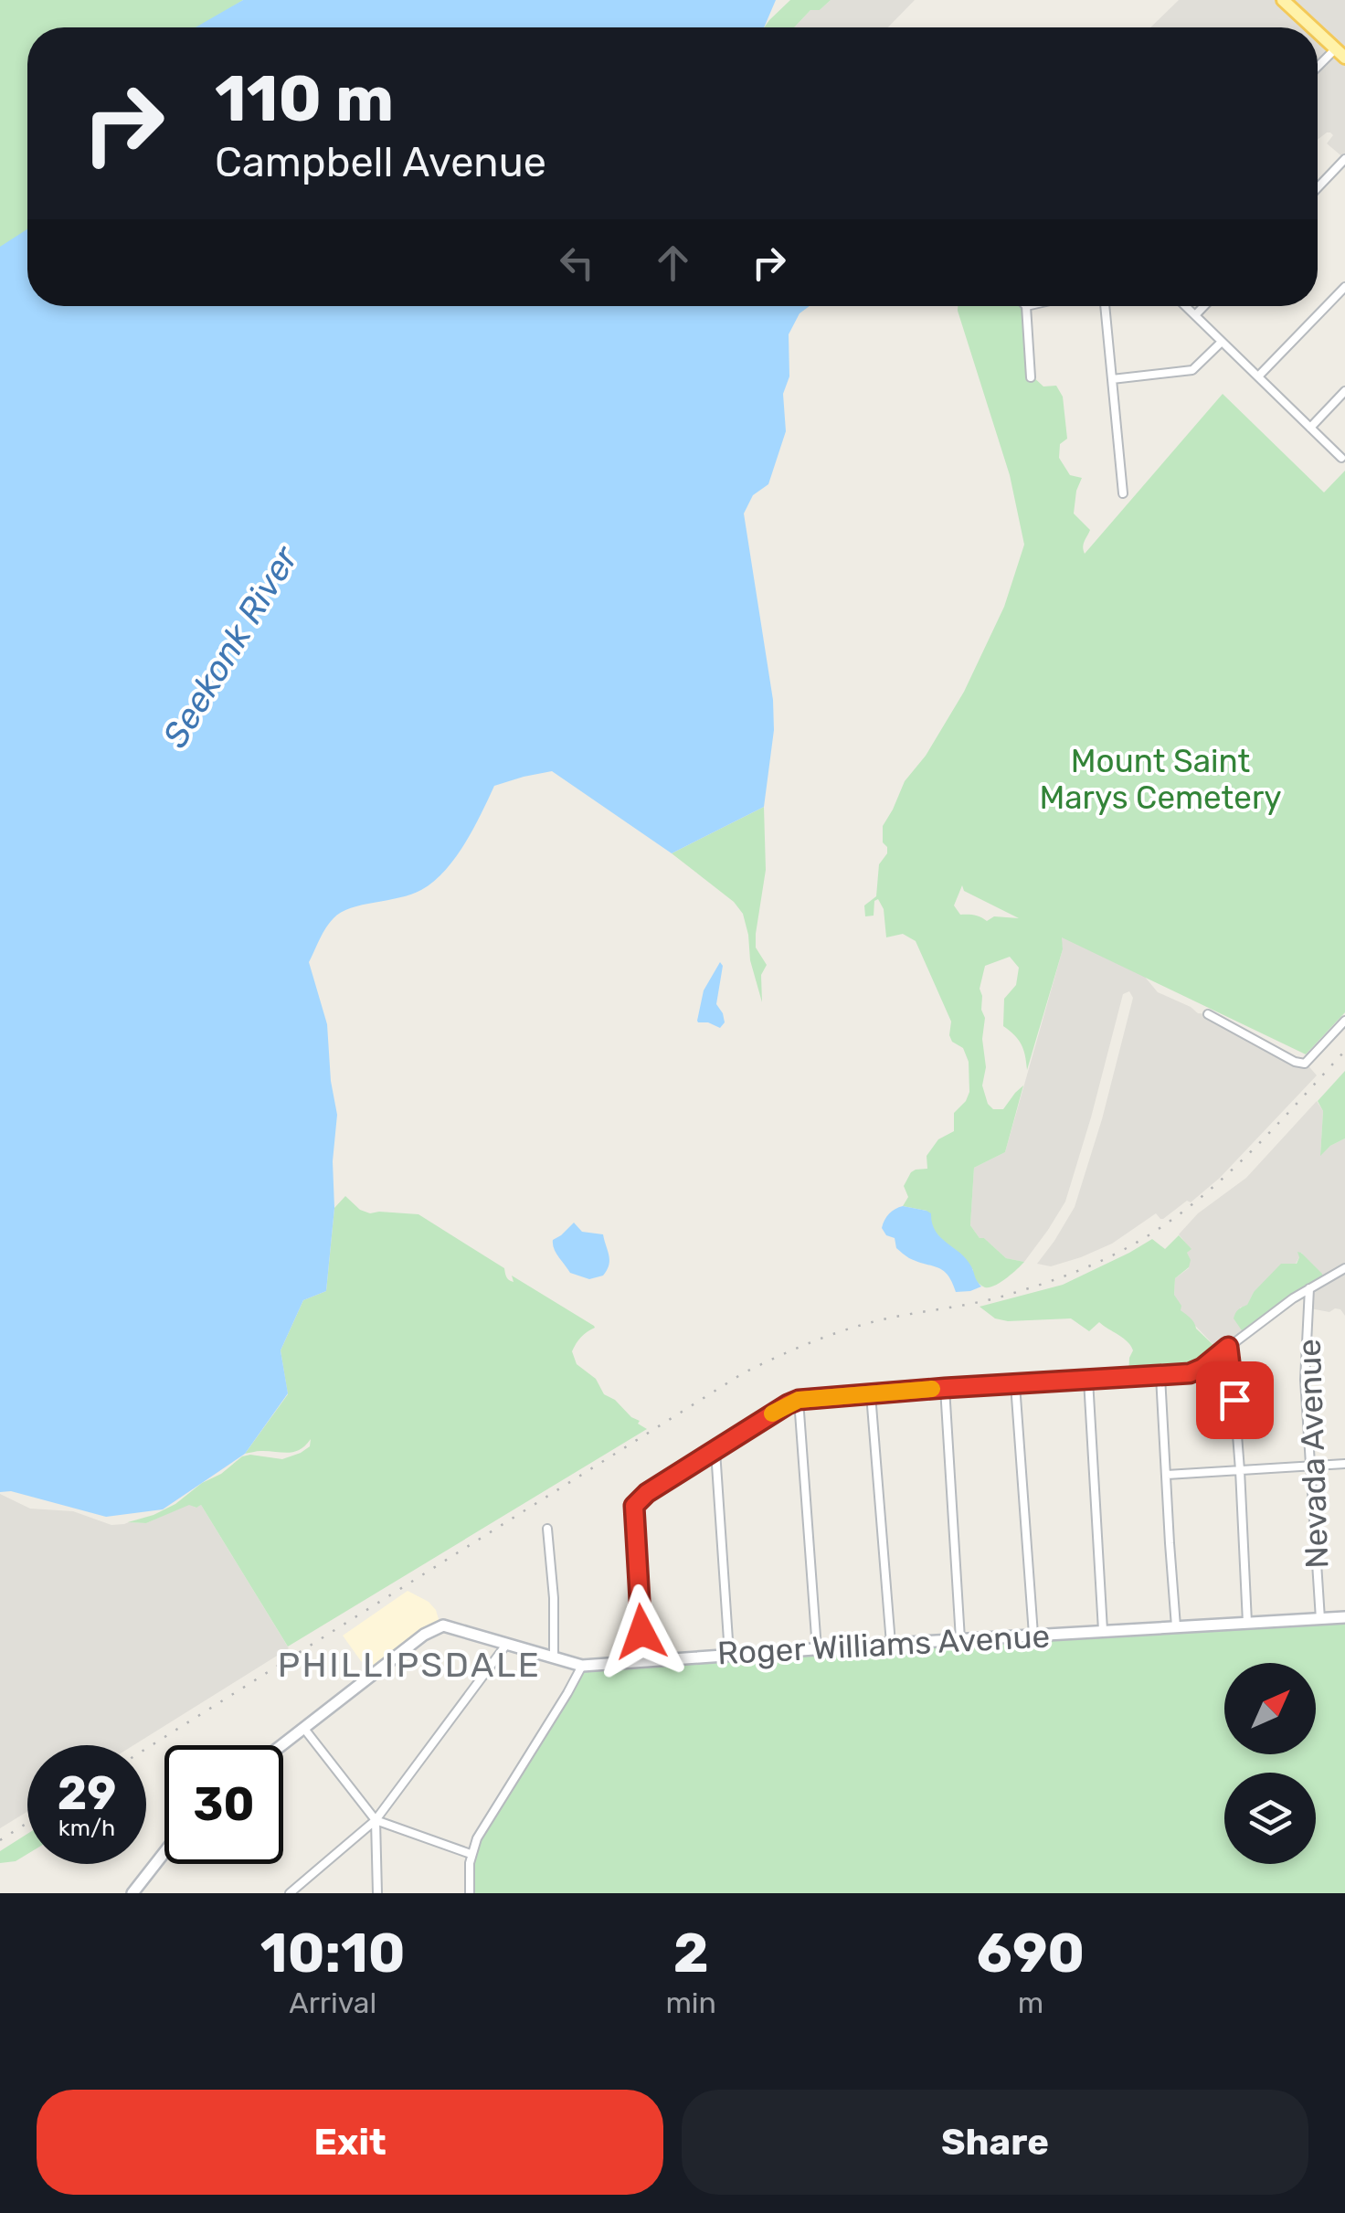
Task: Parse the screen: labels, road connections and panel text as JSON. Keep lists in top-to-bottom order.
{
  "streets": {
    "main road": ["Roger Williams Avenue"],
    "street": ["Nevada Avenue"]
  },
  "crossings": [
    ["Nevada Avenue", "Roger Williams Avenue"]
  ],
  "districts": ["PHILLIPSDALE"],
  "water": ["Seekonk River"],
  "parks": ["Mount Saint Marys Cemetery"],
  "north": "top right",
  "page": {
    "turn": ["110 m", "Campbell Avenue"],
    "speed": "29 km/h",
    "limit": "30",
    "eta": [
      "10:10",
      "Arrival",
      "2",
      "min",
      "690",
      "m"
    ],
    "buttons": ["Exit", "Share"]
  }
}
